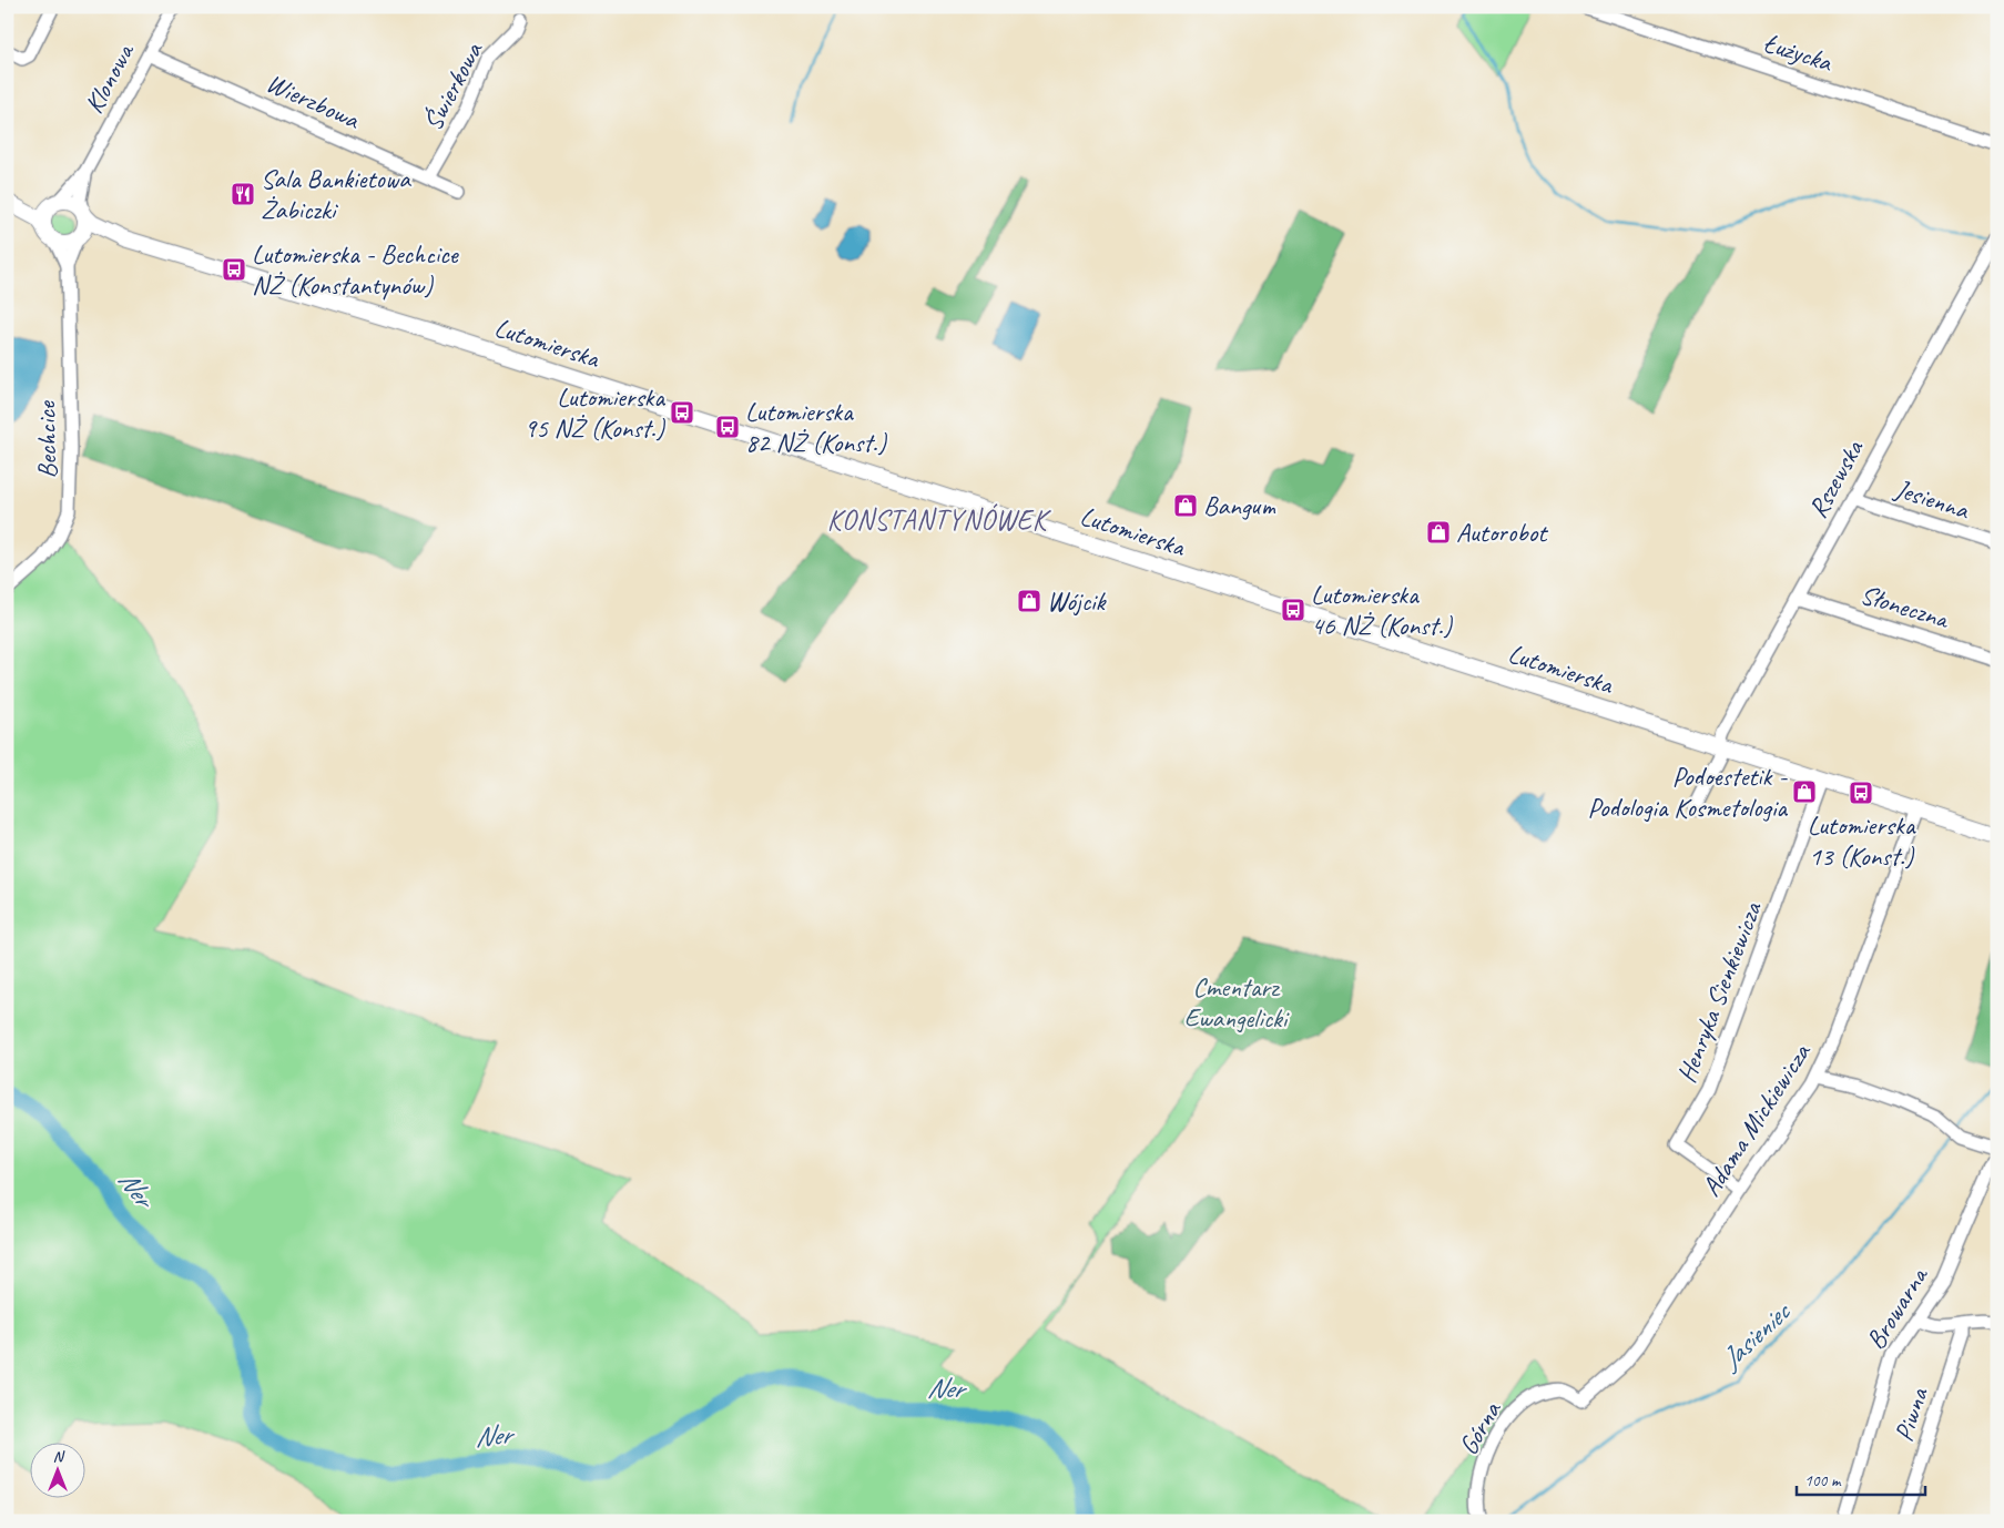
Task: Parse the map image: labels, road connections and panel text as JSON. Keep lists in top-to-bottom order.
{
  "streets": {
    "main road": ["Lutomierska"],
    "street": [
      "Łużycka",
      "Klonowa",
      "Świerkowa",
      "Wierzbowa",
      "Bechcice",
      "Rszewska",
      "Jesienna",
      "Słoneczna",
      "Henryka Sienkiewicza",
      "Adama Mickiewicza",
      "Browarna",
      "Piwna",
      "Górna"
    ]
  },
  "crossings": [
    ["Klonowa", "Wierzbowa"],
    ["Klonowa", "Lutomierska"],
    ["Klonowa", "Bechcice"],
    ["Świerkowa", "Wierzbowa"],
    ["Lutomierska", "Bechcice"],
    ["Lutomierska", "Rszewska"],
    ["Lutomierska", "Henryka Sienkiewicza"],
    ["Lutomierska", "Adama Mickiewicza"],
    ["Rszewska", "Jesienna"],
    ["Rszewska", "Słoneczna"],
    ["Henryka Sienkiewicza", "Adama Mickiewicza"],
    ["Adama Mickiewicza", "Górna"]
  ],
  "districts": ["KONSTANTYNÓWEK"],
  "water": ["Ner", "Jasieniec"],
  "parks": ["Cmentarz Ewangelicki"],
  "places": {
    "restaurant": ["Sala Bankietowa Żabiczki"],
    "bus stop": [
      "Lutomierska - Bechcice NŻ (Konstantynów)",
      "Lutomierska 95 NŻ (Konst.)",
      "Lutomierska 82 NŻ (Konst.)",
      "Lutomierska 46 NŻ (Konst.)",
      "Lutomierska 13 (Konst.)"
    ],
    "shop": [
      "Bangum",
      "Autorobot",
      "Wójcik",
      "Podoestetik - Podologia Kosmetologia"
    ]
  },
  "scale_bar": "100 m",
  "north": "top"
}
